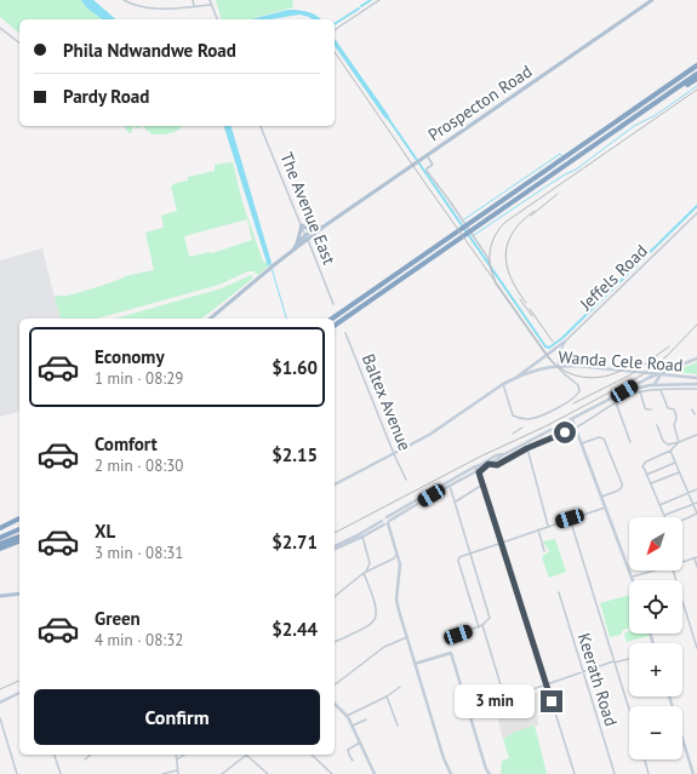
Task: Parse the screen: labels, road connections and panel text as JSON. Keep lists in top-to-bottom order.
{
  "streets": {
    "main road": ["Prospecton Road"],
    "street": [
      "The Avenue East",
      "Jeffels Road",
      "Wanda Cele Road",
      "Baltex Avenue",
      "Keerath Road"
    ]
  },
  "north": "bottom left",
  "page": {
    "banner": ["Phila Ndwandwe Road", "Pardy Road"],
    "list": [
      {
        "name": "Economy",
        "note": "1 min · 08:29",
        "value": "$1.60"
      },
      {
        "name": "Comfort",
        "note": "2 min · 08:30",
        "value": "$2.15"
      },
      {
        "name": "XL",
        "note": "3 min · 08:31",
        "value": "$2.71"
      },
      {
        "name": "Green",
        "note": "4 min · 08:32",
        "value": "$2.44"
      }
    ],
    "map_buttons": ["+", "−"],
    "buttons": "Confirm",
    "bubble": "3 min"
  }
}
